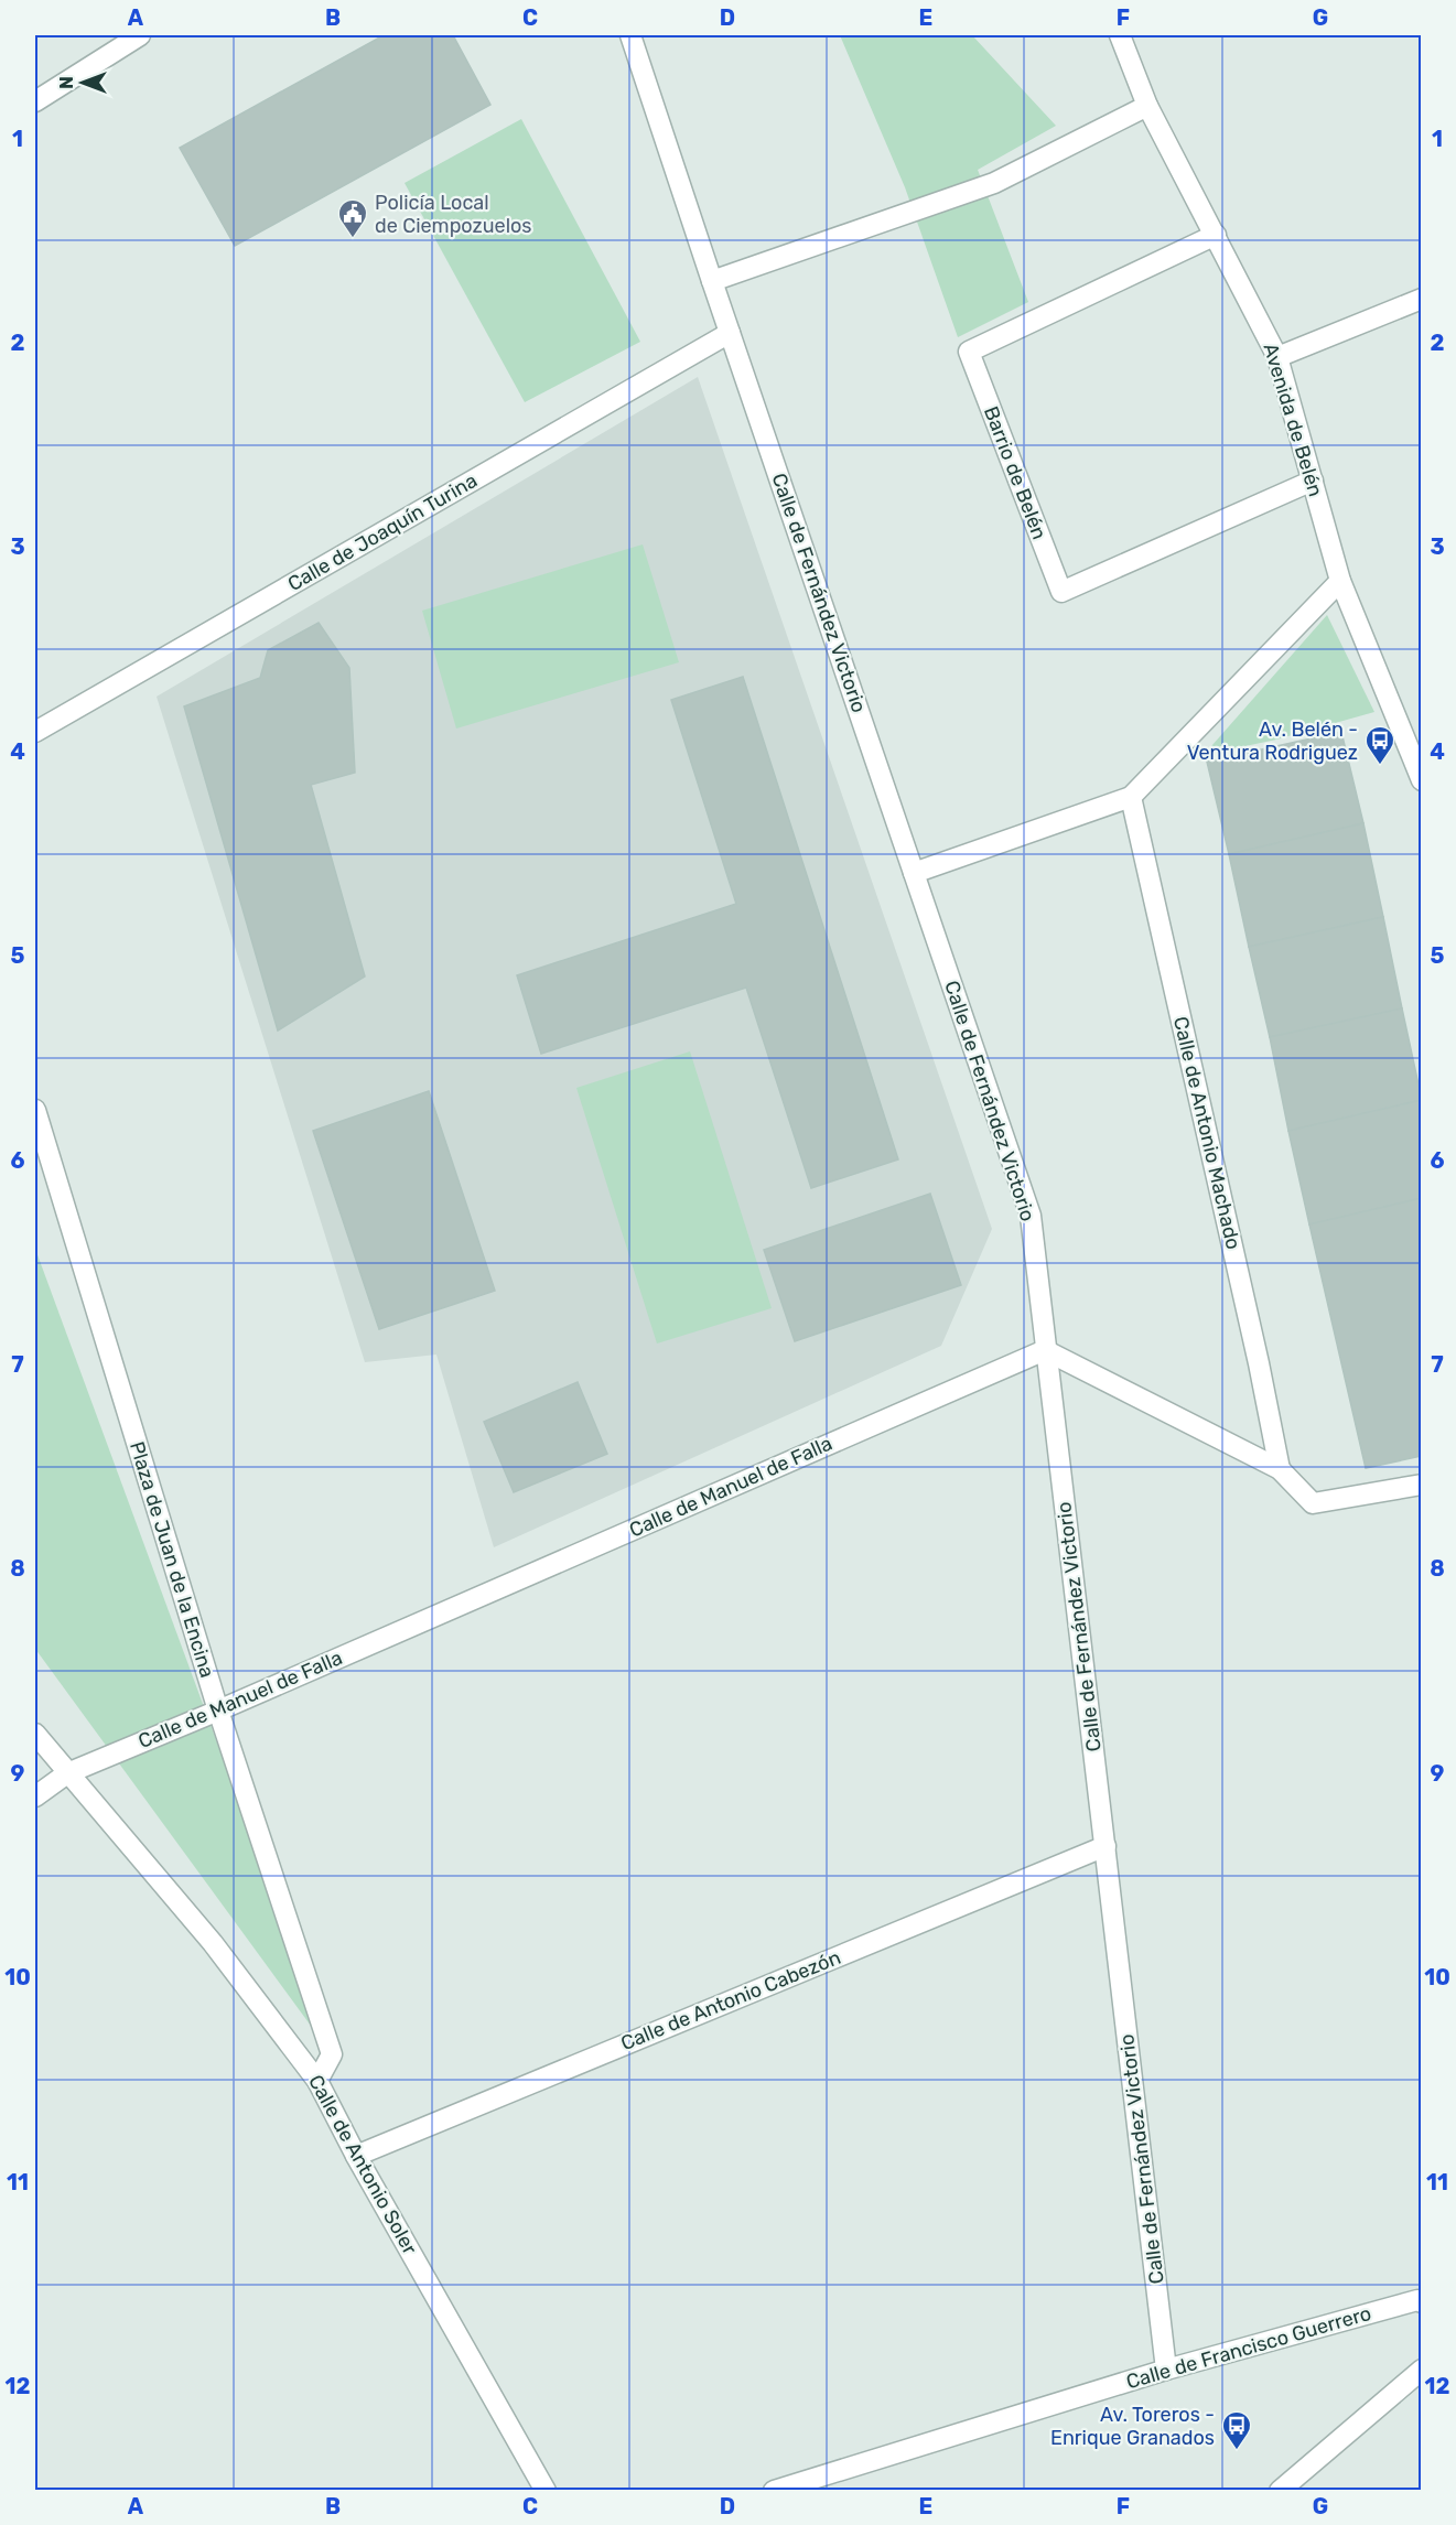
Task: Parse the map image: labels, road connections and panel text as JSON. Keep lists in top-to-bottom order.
{
  "streets": {
    "street": [
      "Avenida de Belén",
      "Barrio de Belén",
      "Calle de Joaquín Turina",
      "Calle de Fernández Victorio",
      "Calle de Antonio Machado",
      "Calle de Manuel de Falla",
      "Plaza de Juan de la Encina",
      "Calle de Antonio Cabezón",
      "Calle de Antonio Soler",
      "Calle de Francisco Guerrero"
    ]
  },
  "crossings": [
    ["Avenida de Belén", "Barrio de Belén"],
    ["Calle de Joaquín Turina", "Calle de Fernández Victorio"],
    ["Calle de Fernández Victorio", "Calle de Manuel de Falla"],
    ["Calle de Fernández Victorio", "Calle de Antonio Cabezón"],
    ["Calle de Fernández Victorio", "Calle de Francisco Guerrero"],
    ["Calle de Manuel de Falla", "Plaza de Juan de la Encina"],
    ["Calle de Manuel de Falla", "Calle de Antonio Soler"],
    ["Plaza de Juan de la Encina", "Calle de Antonio Soler"],
    ["Calle de Antonio Cabezón", "Calle de Antonio Soler"]
  ],
  "places": {
    "public building": ["Policía Local de Ciempozuelos"],
    "bus stop": ["Av. Belén - Ventura Rodriguez", "Av. Toreros - Enrique Granados"]
  },
  "north": "left",
  "grid": {
    "columns": [
      "A",
      "B",
      "C",
      "D",
      "E",
      "F",
      "G"
    ],
    "rows": [
      "1",
      "2",
      "3",
      "4",
      "5",
      "6",
      "7",
      "8",
      "9",
      "10",
      "11",
      "12"
    ]
  }
}
